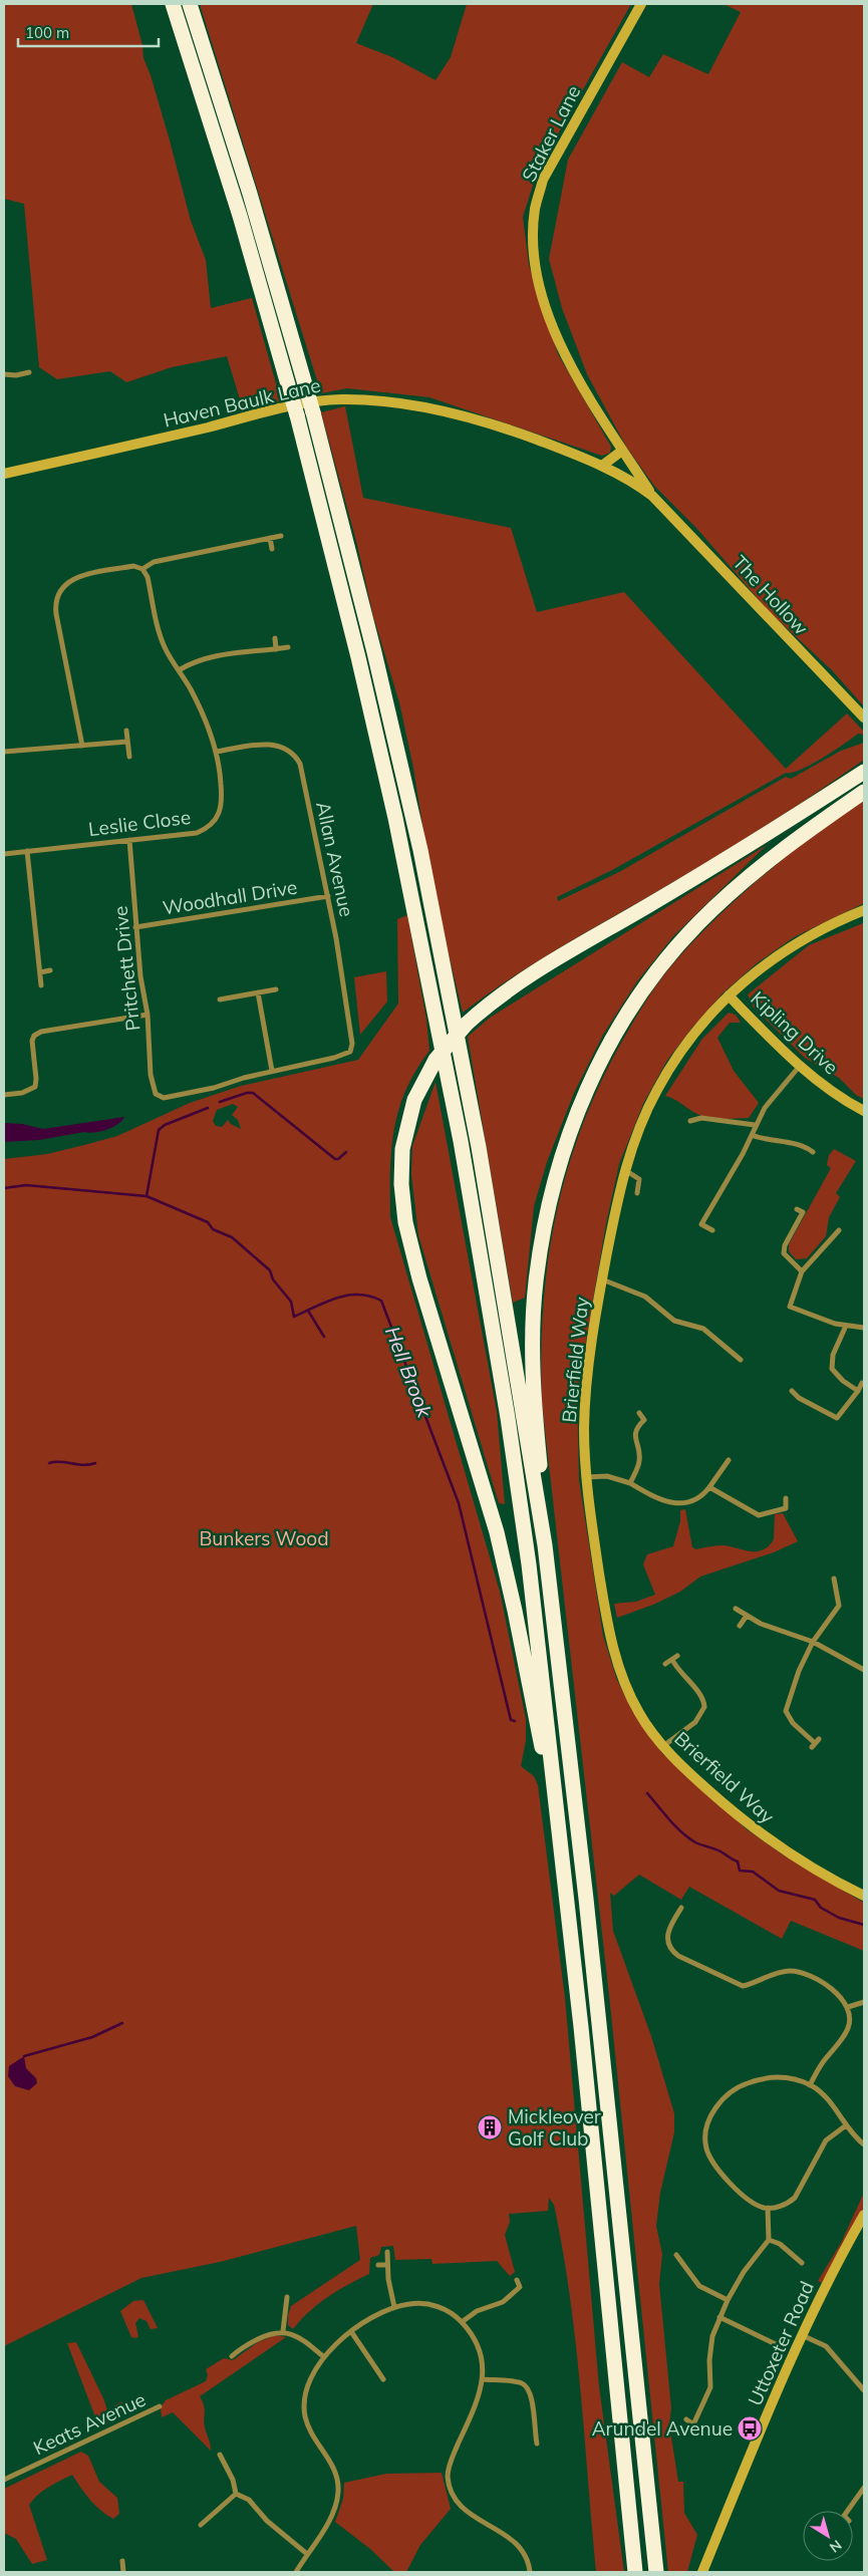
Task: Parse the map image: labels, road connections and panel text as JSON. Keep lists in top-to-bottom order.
{
  "streets": {
    "street": [
      "Staker Lane",
      "Haven Baulk Lane",
      "The Hollow",
      "Leslie Close",
      "Allan Avenue",
      "Woodhall Drive",
      "Pritchett Drive",
      "Kipling Drive",
      "Brierfield Way",
      "Uttoxeter Road",
      "Keats Avenue"
    ]
  },
  "crossings": [
    ["Staker Lane", "Haven Baulk Lane"],
    ["Staker Lane", "The Hollow"],
    ["Haven Baulk Lane", "The Hollow"],
    ["Leslie Close", "Allan Avenue"],
    ["Leslie Close", "Pritchett Drive"],
    ["Allan Avenue", "Woodhall Drive"],
    ["Allan Avenue", "Pritchett Drive"],
    ["Woodhall Drive", "Pritchett Drive"],
    ["Kipling Drive", "Brierfield Way"]
  ],
  "water": ["Hell Brook"],
  "parks": ["Bunkers Wood"],
  "places": {
    "building": ["Mickleover Golf Club"],
    "bus stop": ["Arundel Avenue"]
  },
  "scale_bar": "100 m",
  "north": "bottom right"
}
